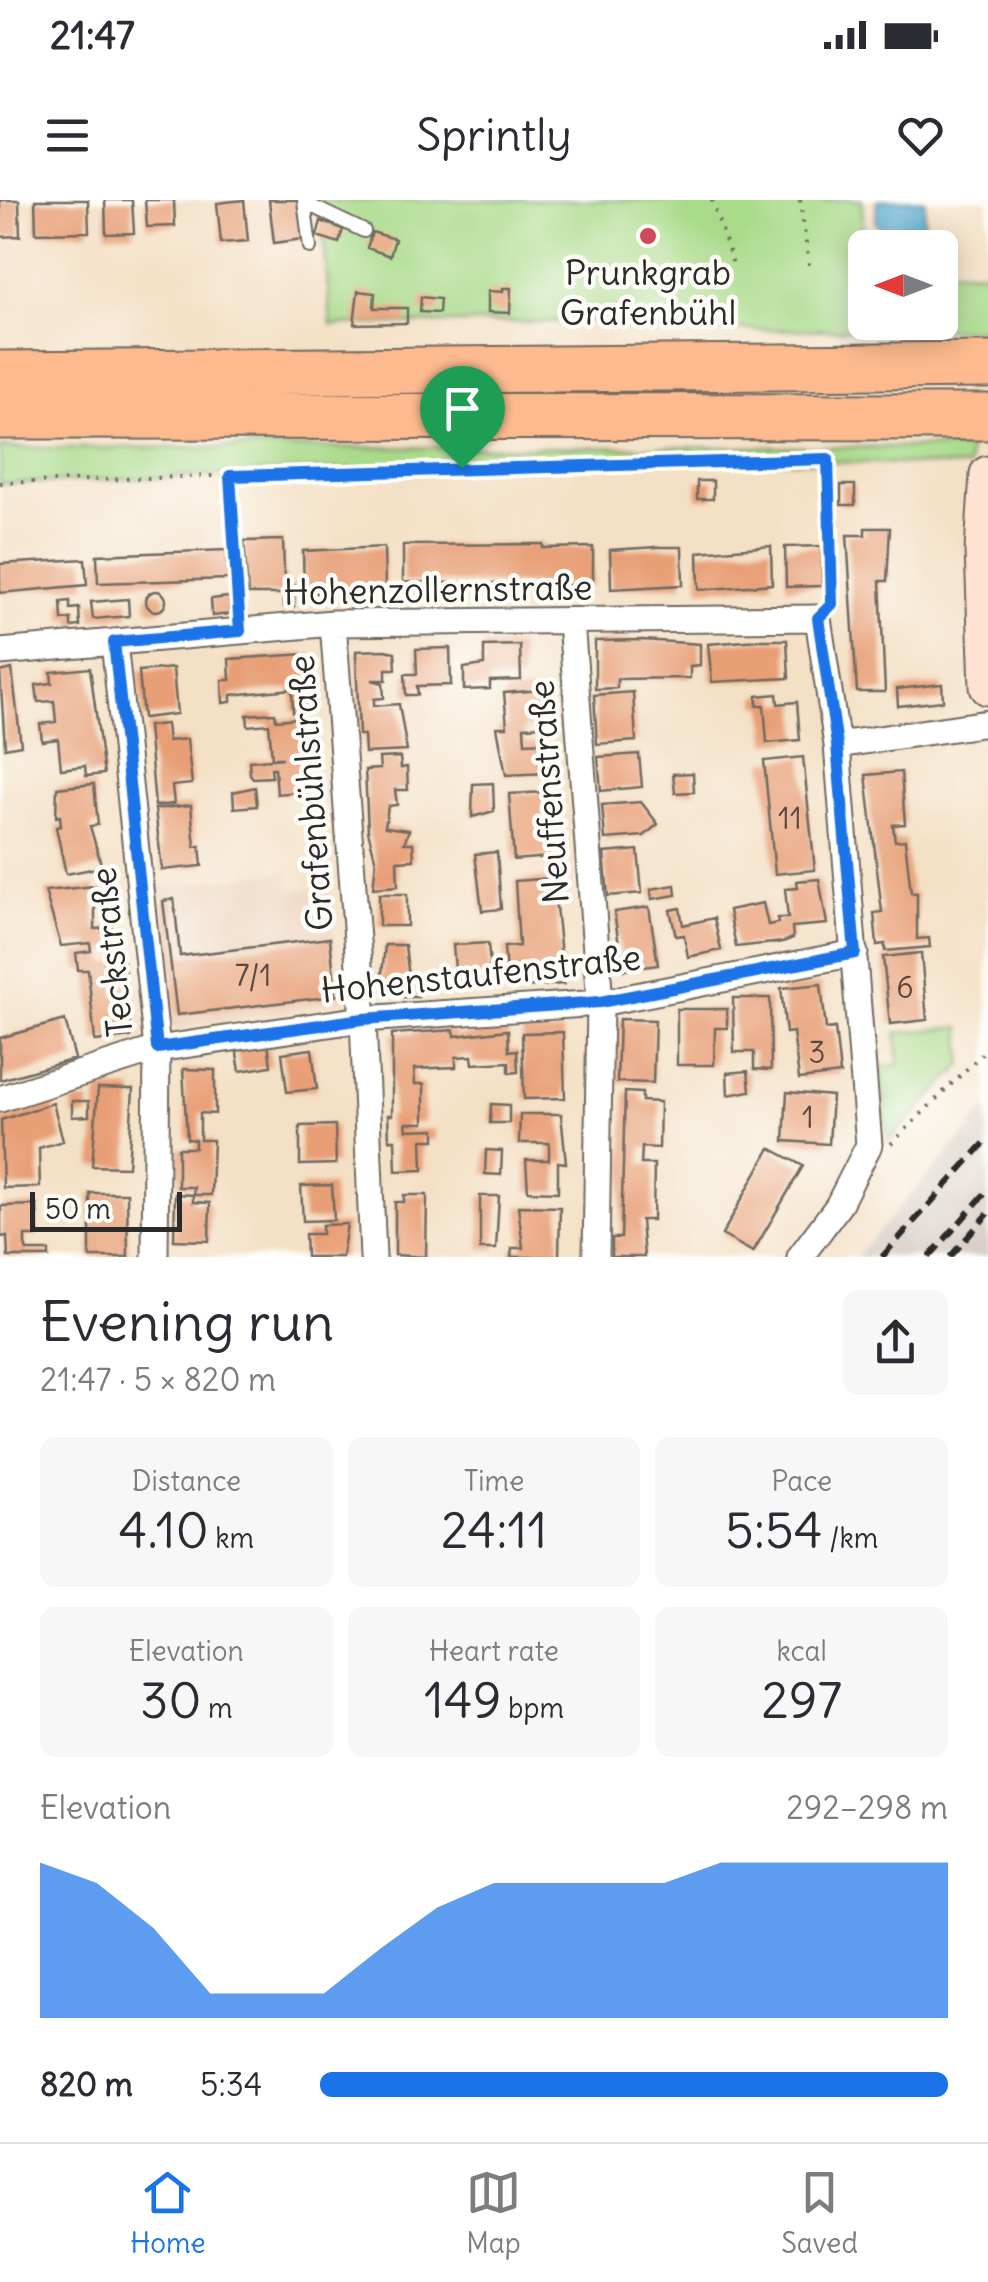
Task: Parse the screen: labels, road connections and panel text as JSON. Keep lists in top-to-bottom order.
{
  "streets": {
    "street": [
      "Hohenzollernstraße",
      "Neuffenstraße",
      "Grafenbühlstraße",
      "Teckstraße",
      "Hohenstaufenstraße"
    ]
  },
  "crossings": [
    ["Hohenzollernstraße", "Neuffenstraße"],
    ["Hohenzollernstraße", "Grafenbühlstraße"],
    ["Hohenzollernstraße", "Teckstraße"],
    ["Neuffenstraße", "Hohenstaufenstraße"],
    ["Grafenbühlstraße", "Hohenstaufenstraße"],
    ["Teckstraße", "Hohenstaufenstraße"]
  ],
  "places": ["Prunkgrab Grafenbühl"],
  "house_numbers": [
    "11",
    "7/1",
    "6",
    "3",
    "1"
  ],
  "scale_bar": "50 m",
  "north": "left",
  "page": {
    "status": "21:47",
    "header": "Sprintly",
    "scale": "50 m",
    "heading": ["Evening run", "21:47 · 5 × 820 m"],
    "stats": [
      ["Distance", "4.10 km"],
      ["Time", "24:11"],
      ["Pace", "5:54 /km"],
      ["Elevation", "30 m"],
      ["Heart rate", "149 bpm"],
      ["kcal", "297"]
    ],
    "chart": ["Elevation", "292–298 m"],
    "list": [
      {
        "name": "820 m",
        "note": "5:34"
      }
    ],
    "tabs": ["Home", "Map", "Saved"]
  }
}
